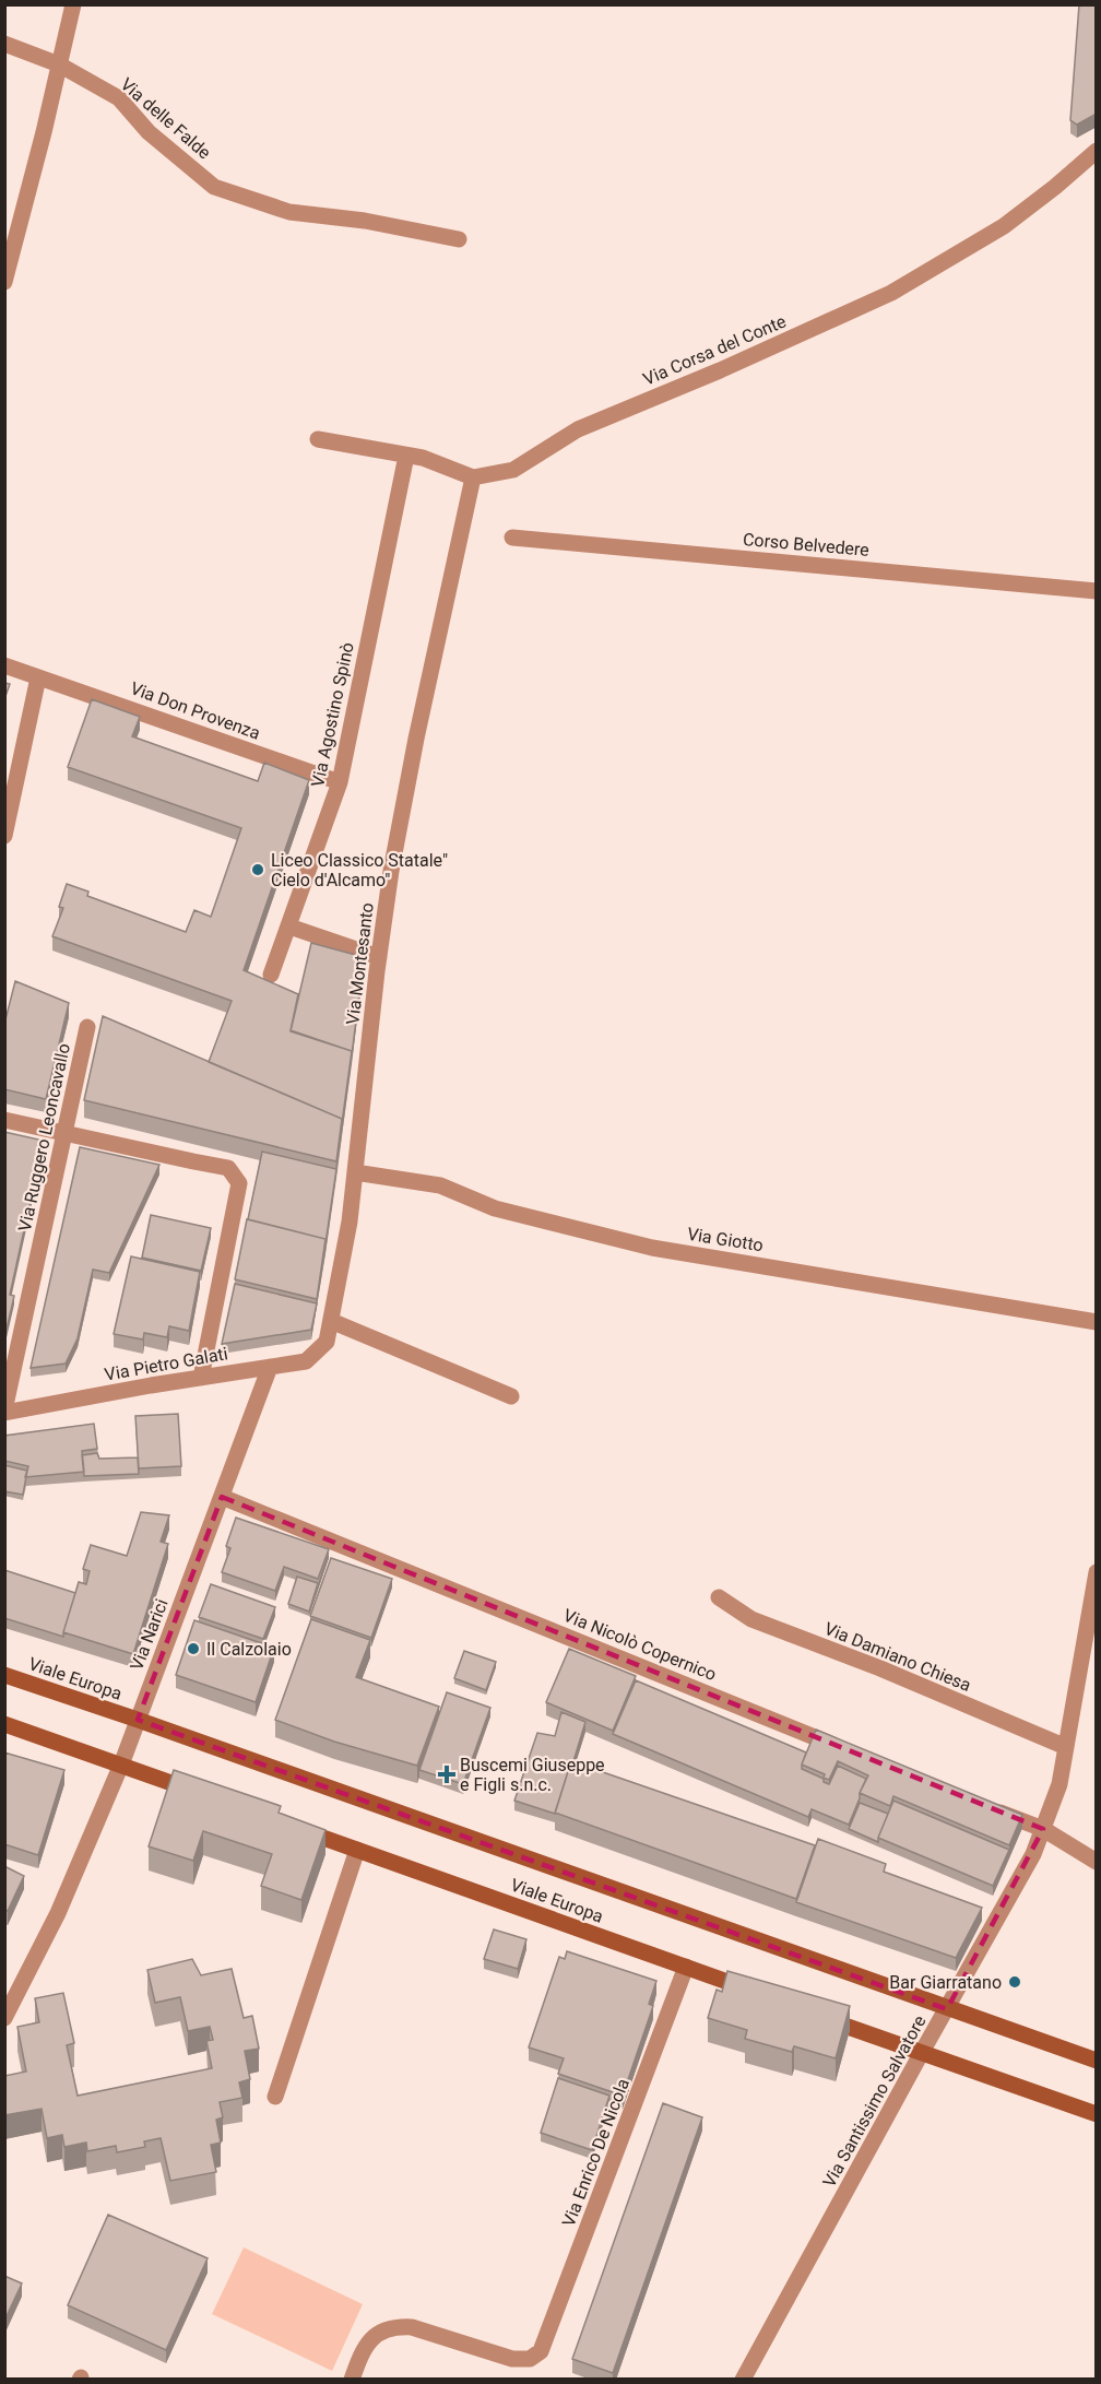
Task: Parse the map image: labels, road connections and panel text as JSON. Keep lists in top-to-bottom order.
{
  "streets": {
    "street": [
      "Via delle Falde",
      "Via Corsa del Conte",
      "Corso Belvedere",
      "Via Don Provenza",
      "Via Agostino Spinò",
      "Via Montesanto",
      "Via Ruggero Leoncavallo",
      "Via Giotto",
      "Via Pietro Galati",
      "Via Narici",
      "Via Nicolò Copernico",
      "Via Damiano Chiesa",
      "Viale Europa",
      "Via Santissimo Salvatore",
      "Via Enrico De Nicola"
    ]
  },
  "crossings": [
    ["Via Corsa del Conte", "Via Montesanto"],
    ["Via Don Provenza", "Via Agostino Spinò"],
    ["Via Montesanto", "Via Giotto"],
    ["Via Montesanto", "Via Pietro Galati"],
    ["Via Ruggero Leoncavallo", "Via Pietro Galati"],
    ["Via Pietro Galati", "Via Narici"],
    ["Via Narici", "Via Nicolò Copernico"],
    ["Via Narici", "Viale Europa"],
    ["Via Damiano Chiesa", "Via Santissimo Salvatore"],
    ["Viale Europa", "Via Santissimo Salvatore"],
    ["Viale Europa", "Via Enrico De Nicola"]
  ],
  "places": {
    "other": ["Liceo Classico Statale\" Cielo d'Alcamo\"", "Il Calzolaio", "Bar Giarratano"],
    "health": ["Buscemi Giuseppe e Figli s.n.c."]
  }
}
